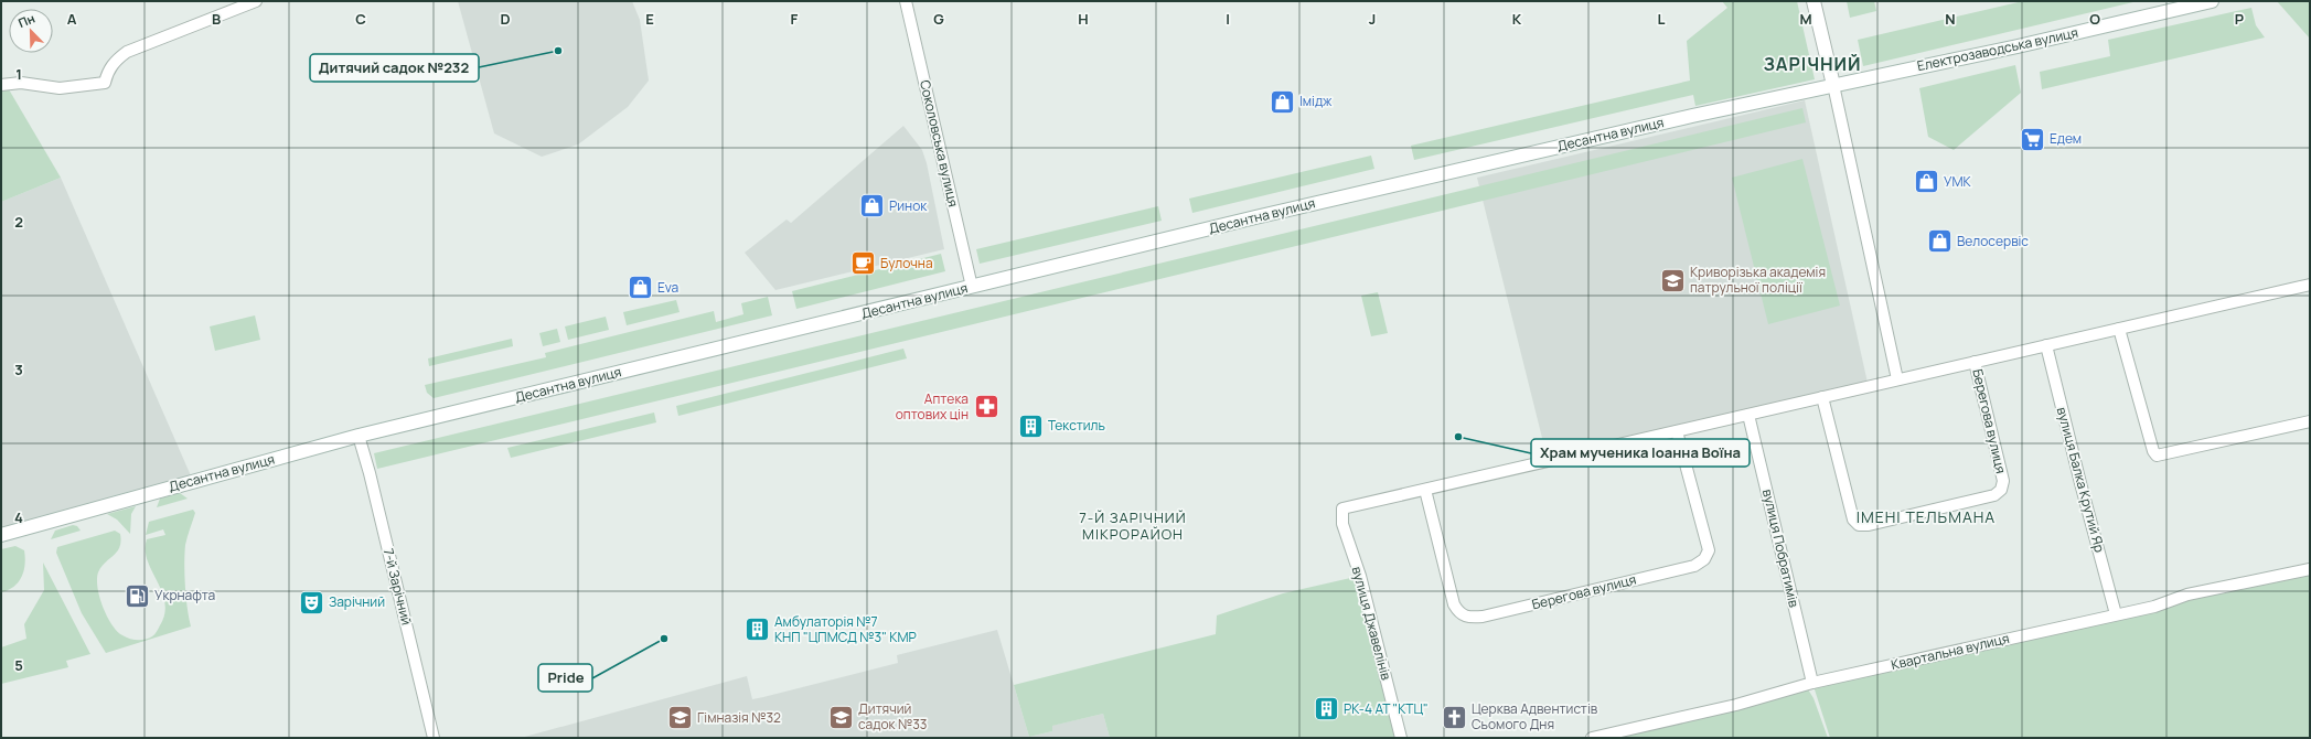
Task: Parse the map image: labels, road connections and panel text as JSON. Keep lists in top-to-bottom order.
{
  "streets": {
    "main road": ["Електрозаводська вулиця", "Десантна вулиця"],
    "street": [
      "Соколовська вулиця",
      "Берегова вулиця",
      "вулиця Балка Крутий Яр",
      "вулиця Побратимів",
      "7-й Зарічний",
      "вулиця Джавелінів",
      "Квартальна вулиця"
    ]
  },
  "crossings": [
    ["Електрозаводська вулиця", "Десантна вулиця"],
    ["Десантна вулиця", "Соколовська вулиця"],
    ["Десантна вулиця", "7-й Зарічний"],
    ["Берегова вулиця", "вулиця Балка Крутий Яр"],
    ["Берегова вулиця", "вулиця Побратимів"],
    ["Берегова вулиця", "вулиця Джавелінів"],
    ["вулиця Балка Крутий Яр", "Квартальна вулиця"],
    ["вулиця Побратимів", "Квартальна вулиця"]
  ],
  "districts": ["ЗАРІЧНИЙ", "7-Й ЗАРІЧНИЙ МІКРОРАЙОН", "ІМЕНІ ТЕЛЬМАНА"],
  "places": {
    "other": ["Дитячий садок №232", "Храм мученика Іоанна Воїна", "Pride"],
    "shop": [
      "Імідж",
      "УМК",
      "Ринок",
      "Велосервіс",
      "Eva"
    ],
    "supermarket": ["Едем"],
    "cafe": ["Булочна"],
    "school or university": ["Криворізька академія патрульної поліції", "Дитячий садок №33", "Гімназія №32"],
    "pharmacy": ["Аптека оптових цін"],
    "building": ["Текстиль", "Амбулаторія №7 КНП \"ЦПМСД №3\" КМР", "РК-4 АТ \"КТЦ\""],
    "fuel station": ["Укрнафта"],
    "theatre": ["Зарічний"],
    "church": ["Церква Адвентистів Сьомого Дня"]
  },
  "north": "top left",
  "grid": {
    "columns": [
      "A",
      "B",
      "C",
      "D",
      "E",
      "F",
      "G",
      "H",
      "I",
      "J",
      "K",
      "L",
      "M",
      "N",
      "O",
      "P"
    ],
    "rows": [
      "1",
      "2",
      "3",
      "4",
      "5"
    ]
  }
}
